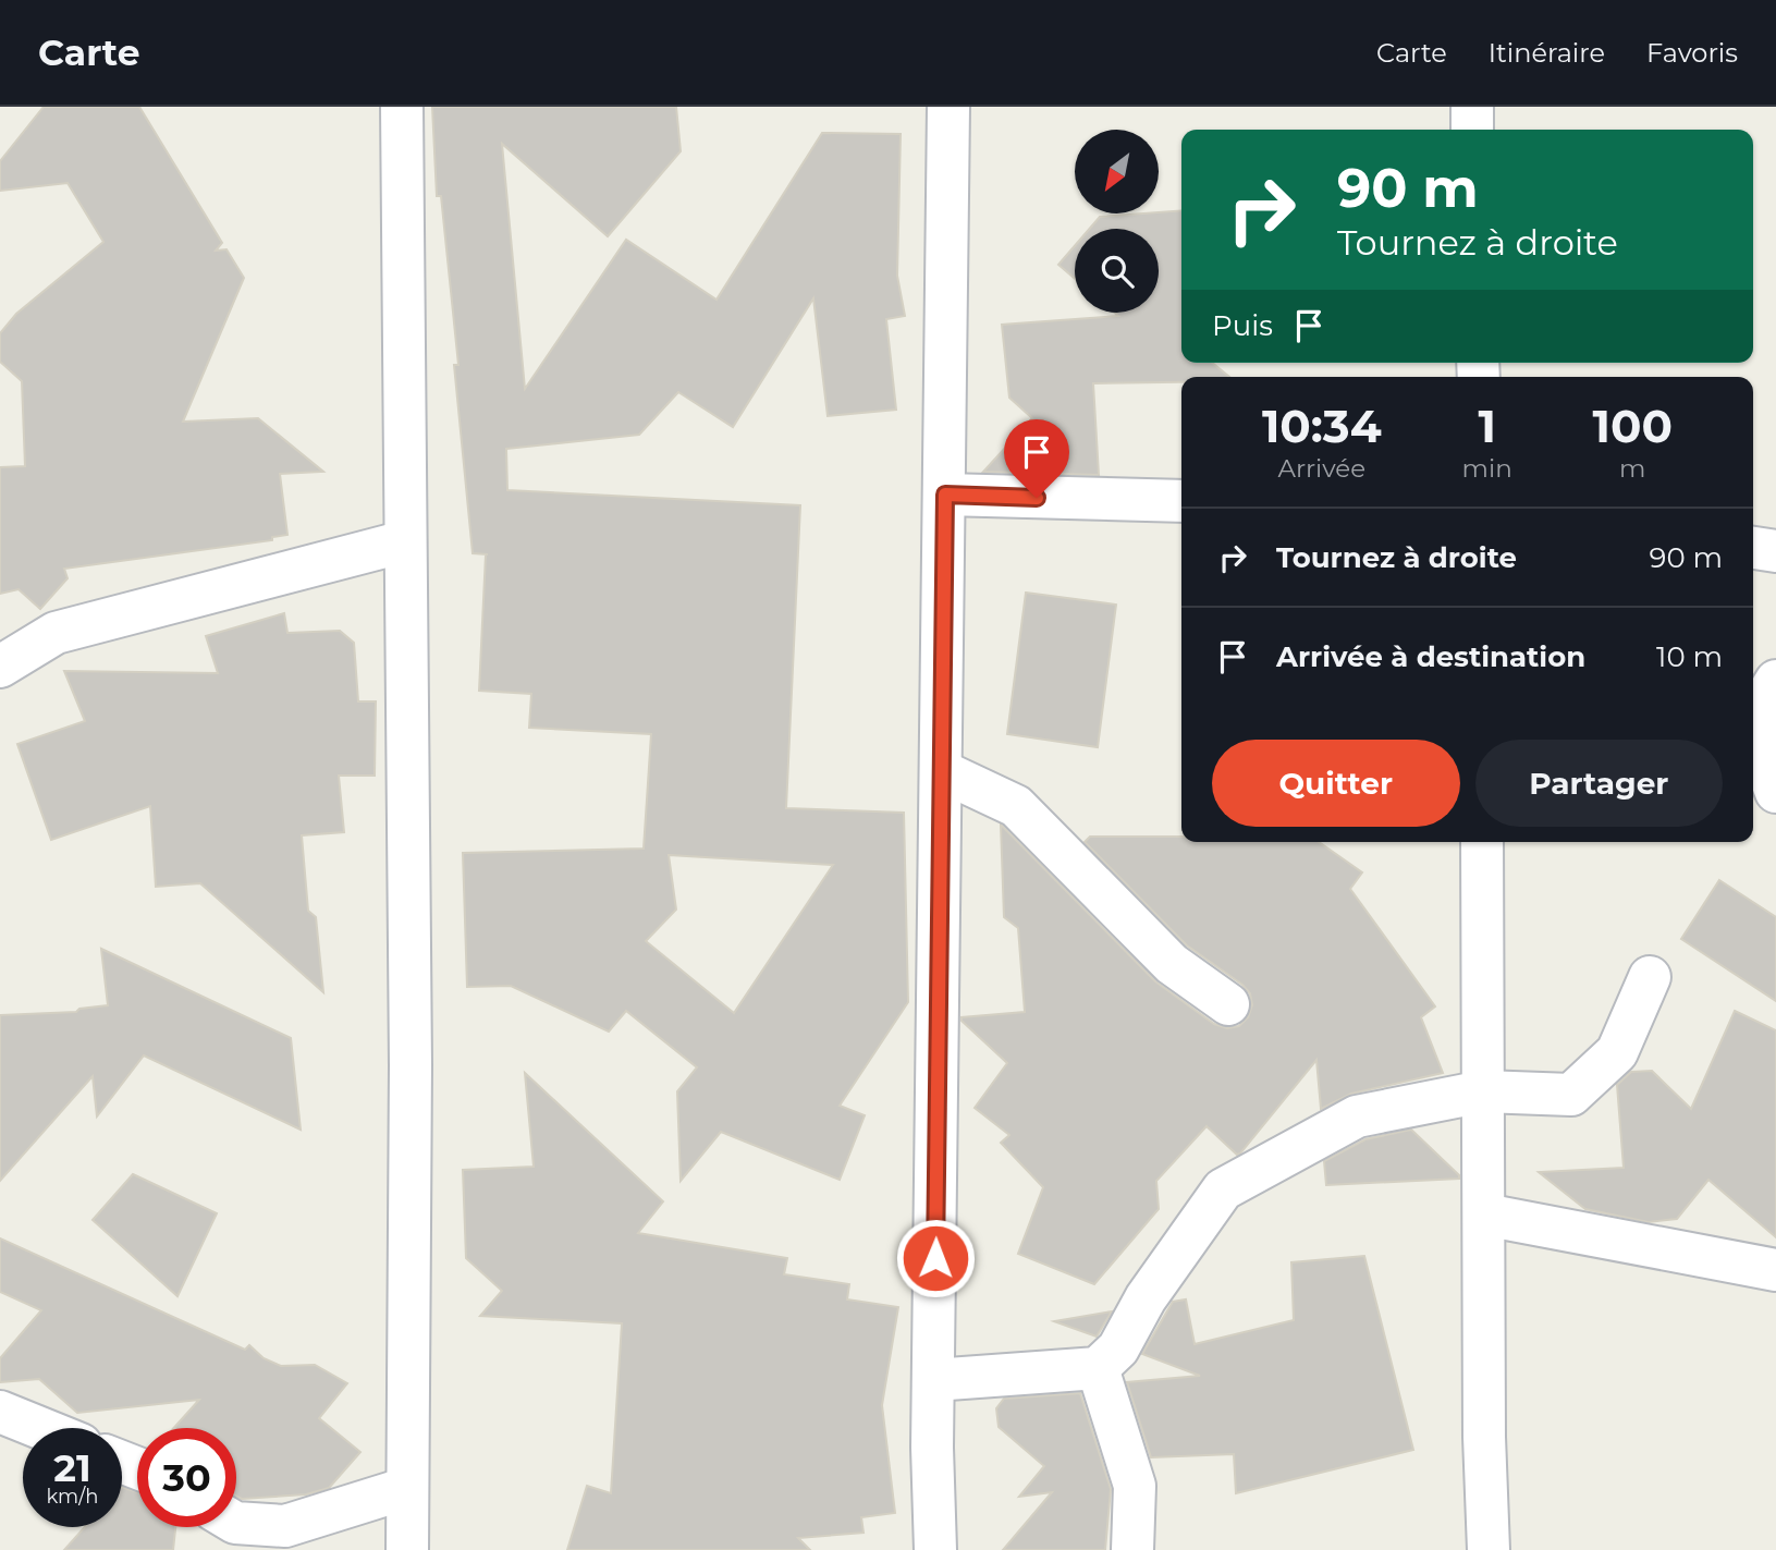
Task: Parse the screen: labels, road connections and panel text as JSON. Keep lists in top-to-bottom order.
{
  "north": "bottom left",
  "page": {
    "header": "Carte",
    "nav": ["Carte", "Itinéraire", "Favoris"],
    "turn": ["90 m", "Tournez à droite"],
    "then": "Puis",
    "eta": [
      "10:34",
      "Arrivée",
      "1",
      "min",
      "100",
      "m"
    ],
    "list": [
      {
        "name": "Tournez à droite",
        "value": "90 m"
      },
      {
        "name": "Arrivée à destination",
        "value": "10 m"
      }
    ],
    "buttons": ["Quitter", "Partager"],
    "speed": "21 km/h",
    "limit": "30"
  }
}
